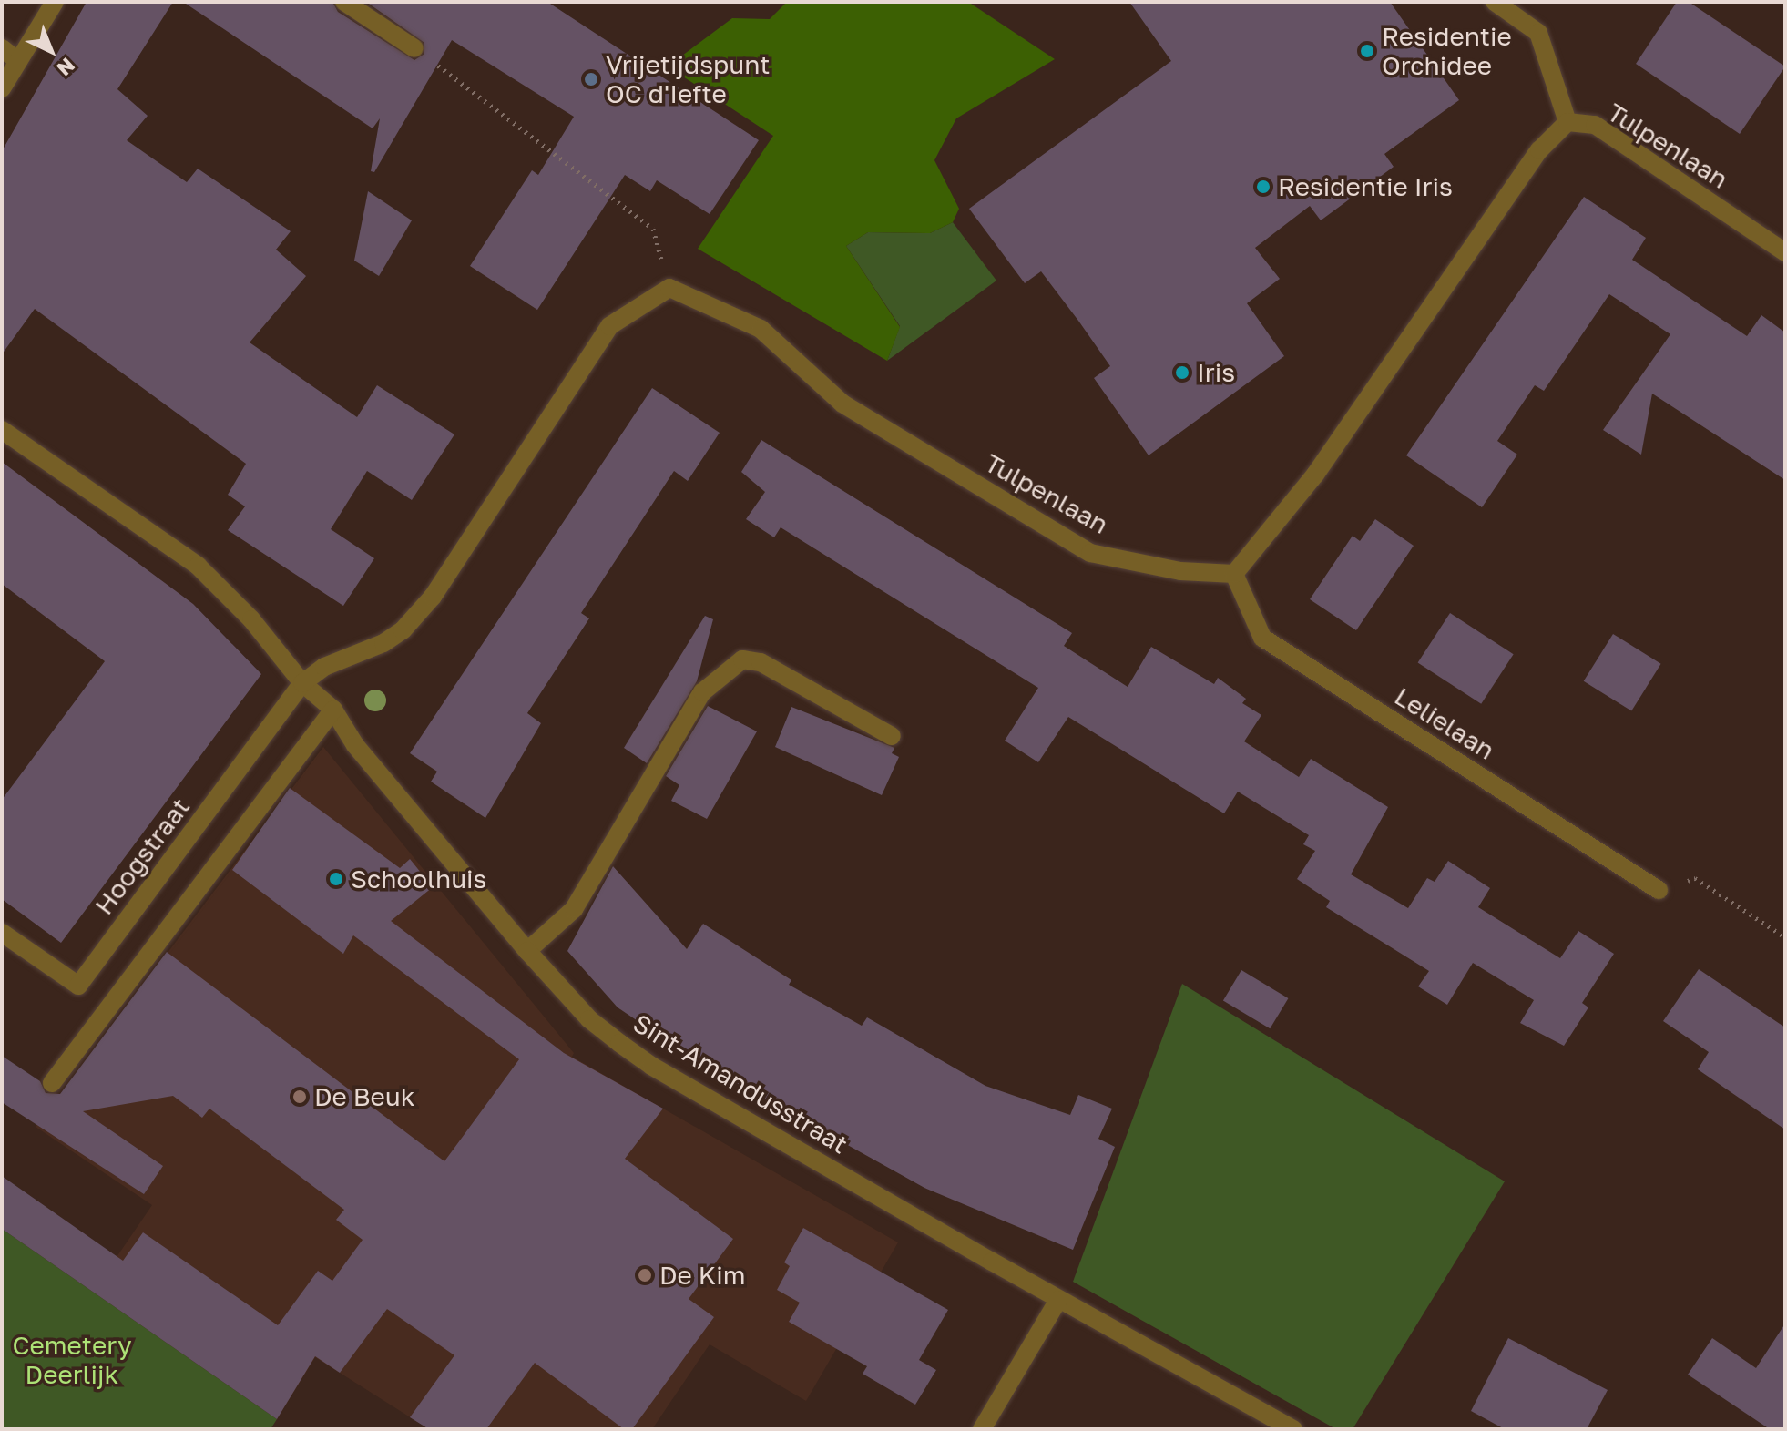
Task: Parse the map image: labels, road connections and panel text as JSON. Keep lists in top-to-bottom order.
{
  "streets": {
    "street": [
      "Tulpenlaan",
      "Lelielaan",
      "Hoogstraat",
      "Sint-Amandusstraat"
    ]
  },
  "crossings": [
    ["Tulpenlaan", "Lelielaan"],
    ["Hoogstraat", "Sint-Amandusstraat"]
  ],
  "parks": ["Cemetery Deerlijk"],
  "places": [
    "Residentie Orchidee",
    "Vrijetijdspunt OC d'Iefte",
    "Residentie Iris",
    "Iris",
    "Schoolhuis",
    "De Beuk",
    "De Kim"
  ],
  "north": "bottom right"
}
